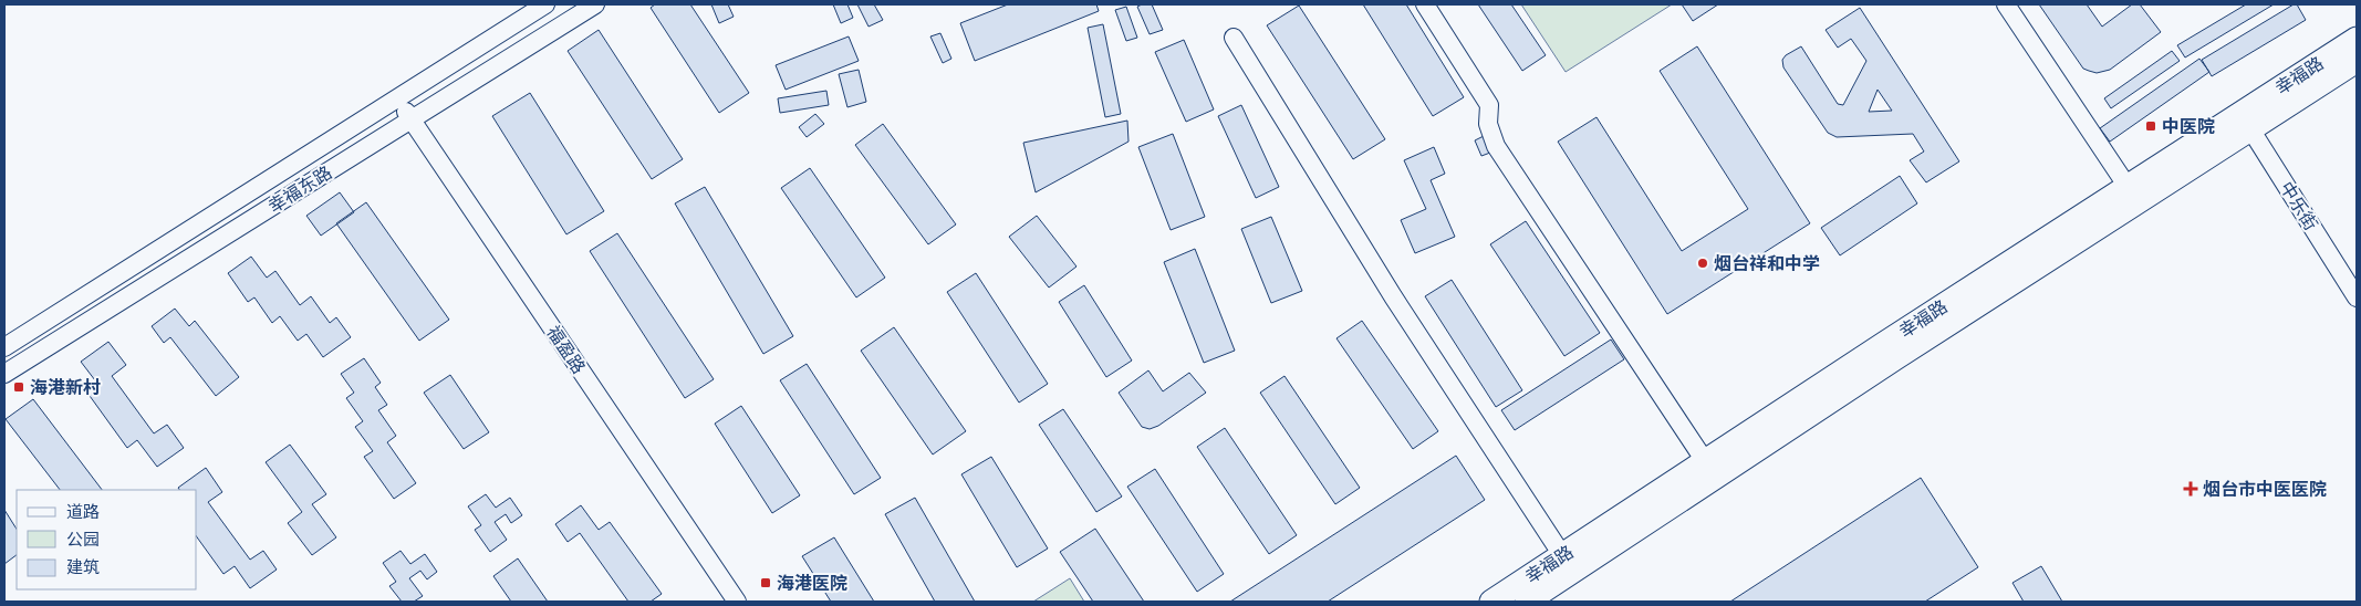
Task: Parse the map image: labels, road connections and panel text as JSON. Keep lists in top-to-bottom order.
{
  "streets": {
    "main road": ["幸福路"],
    "street": ["幸福东路", "中乐街", "福盈路"]
  },
  "crossings": [
    ["幸福路", "中乐街"],
    ["幸福东路", "福盈路"]
  ],
  "places": {
    "transit": ["中医院", "海港新村", "海港医院"],
    "other": ["烟台祥和中学"],
    "health": ["烟台市中医医院"]
  },
  "legend": ["道路", "公园", "建筑"]
}
